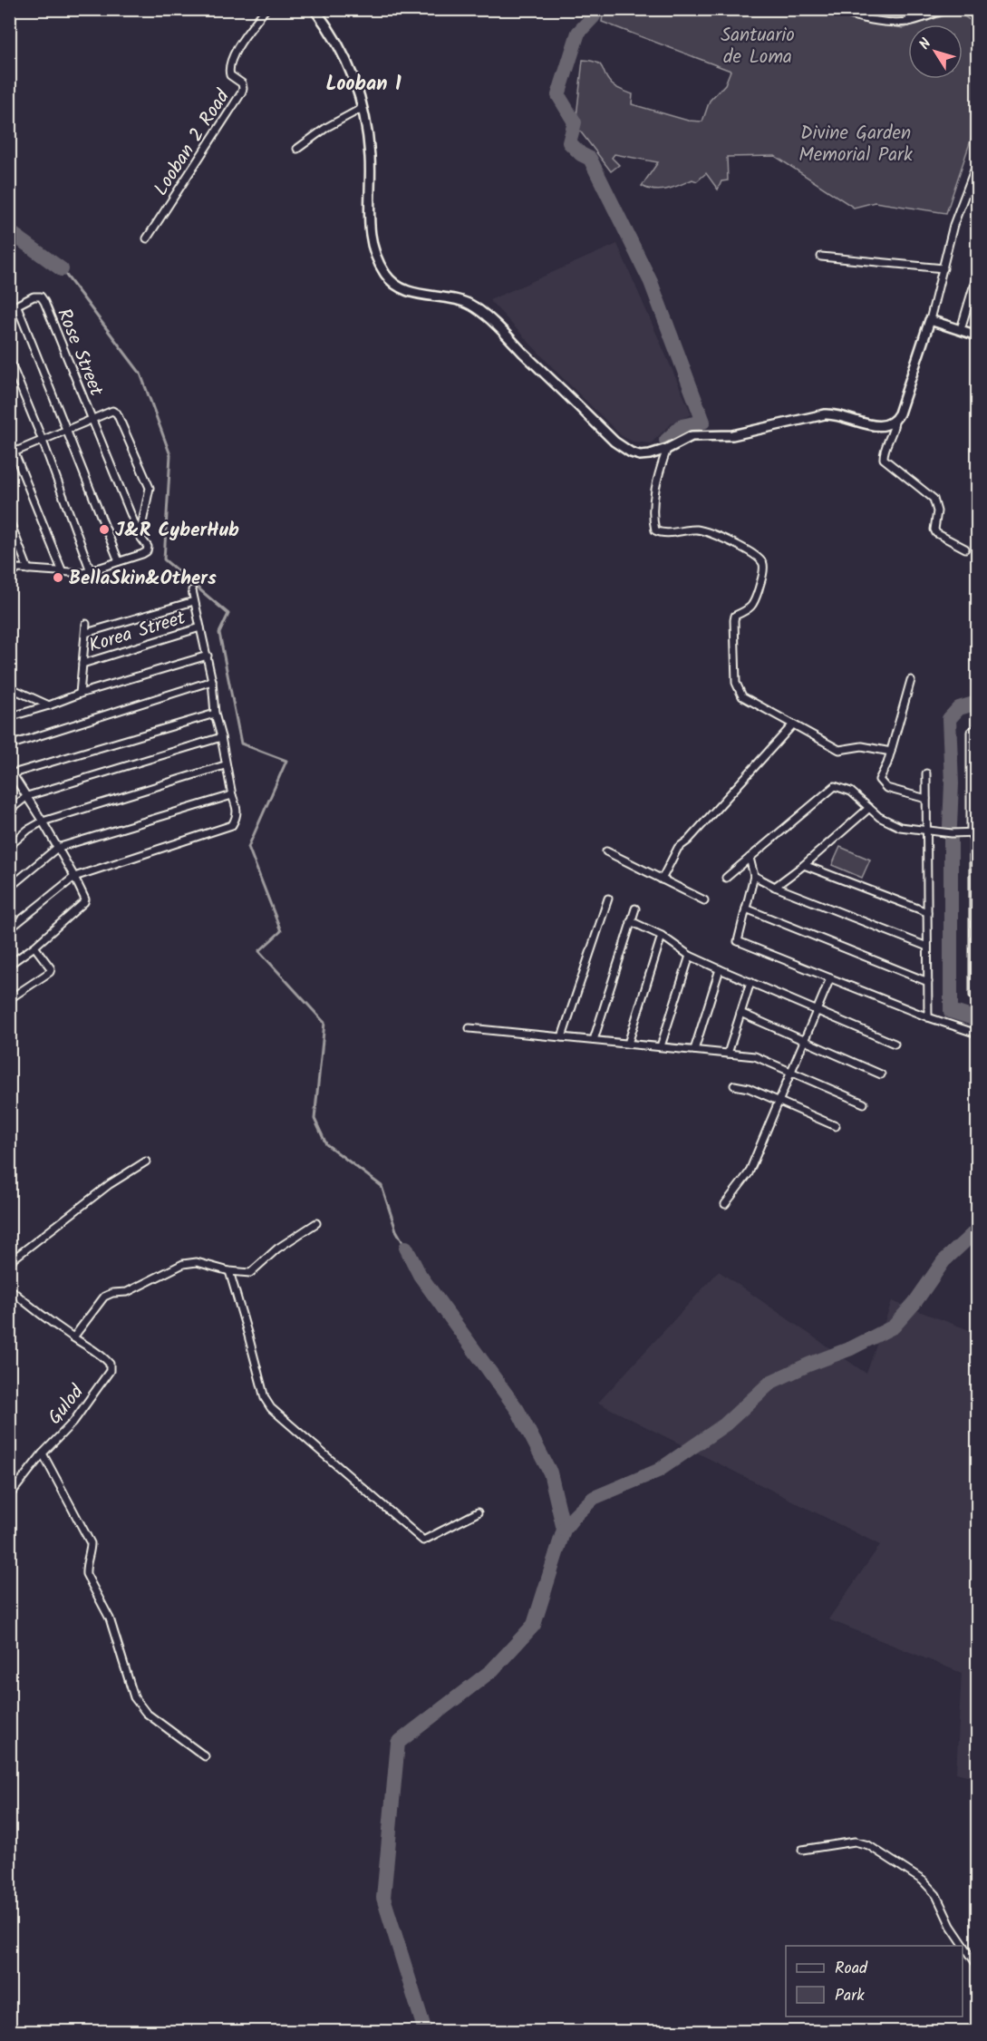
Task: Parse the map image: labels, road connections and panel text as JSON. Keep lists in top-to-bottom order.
{
  "streets": {
    "street": [
      "Looban 2 Road",
      "Rose Street",
      "Korea Street",
      "Gulod"
    ]
  },
  "districts": ["Looban 1"],
  "parks": ["Santuario de Loma", "Divine Garden Memorial Park"],
  "places": ["J&R CyberHub", "BellaSkin&Others"],
  "legend": ["Road", "Park"],
  "north": "top left"
}
